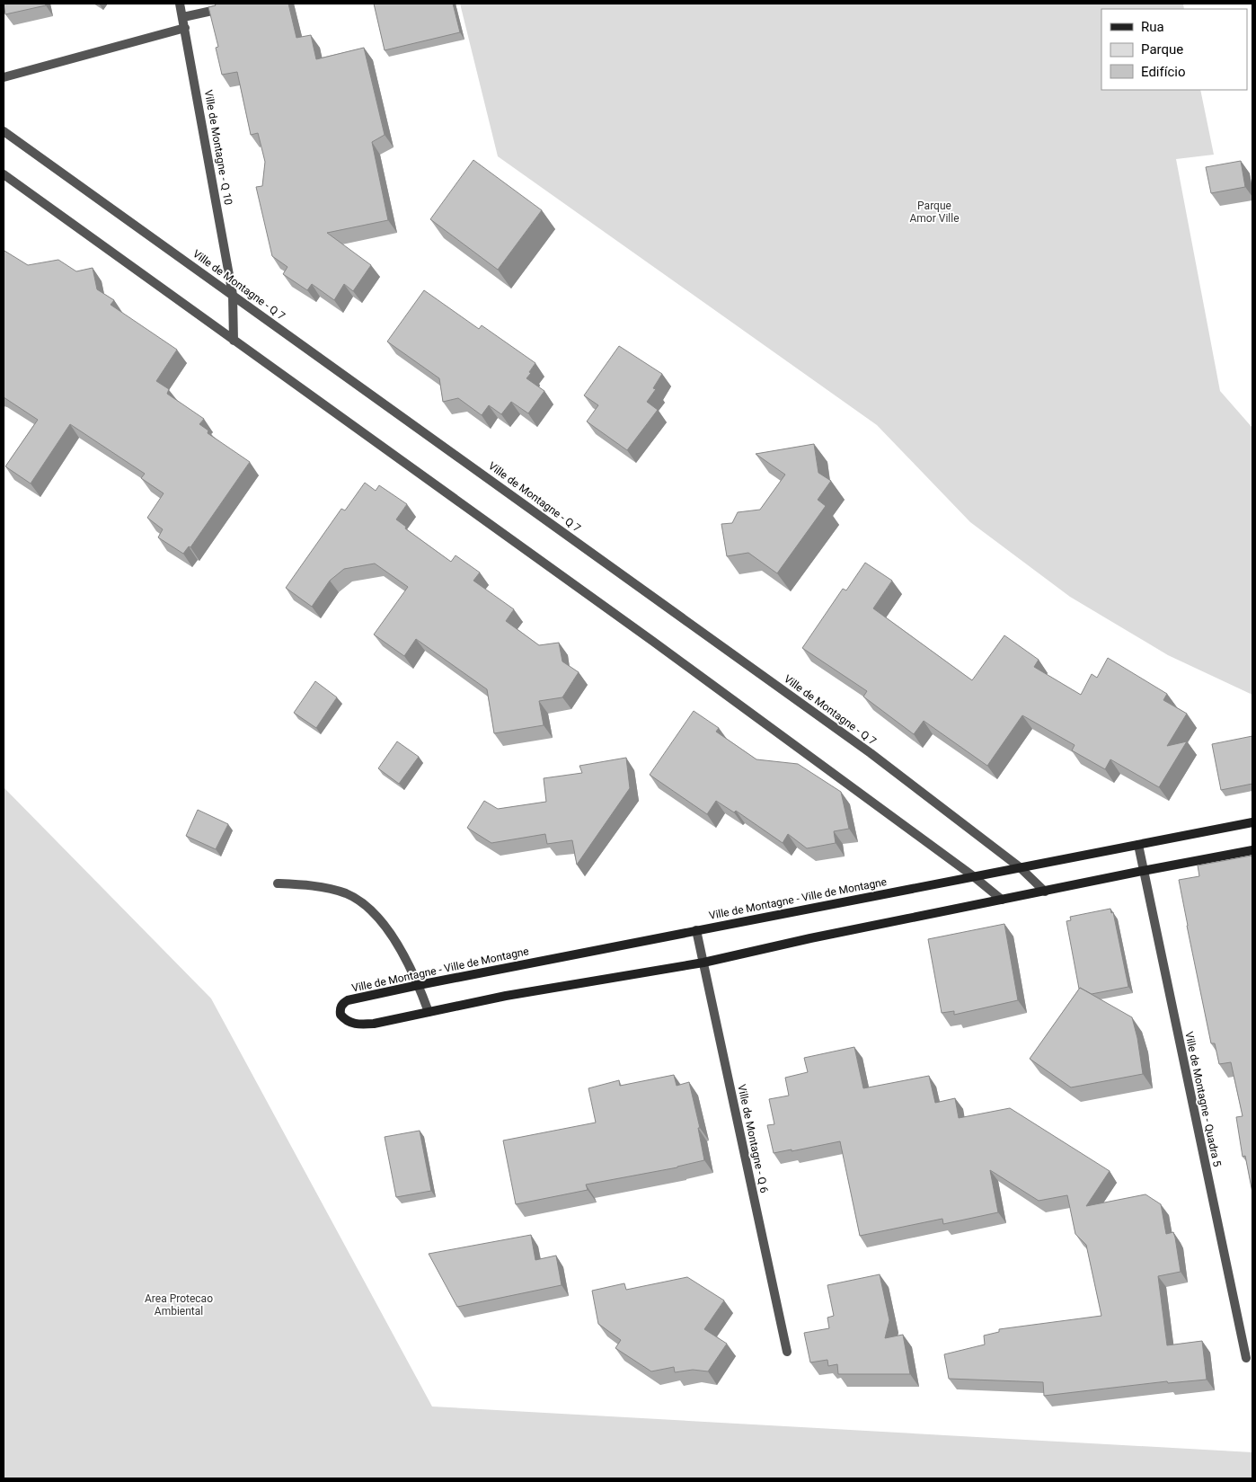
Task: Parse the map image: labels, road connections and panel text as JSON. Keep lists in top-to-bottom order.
{
  "streets": {
    "street": [
      "Ville de Montagne - Q 10",
      "Ville de Montagne - Q 7",
      "Ville de Montagne - Ville de Montagne",
      "Ville de Montagne - Quadra 5",
      "Ville de Montagne - Q 6"
    ]
  },
  "crossings": [
    ["Ville de Montagne - Q 10", "Ville de Montagne - Q 7"],
    ["Ville de Montagne - Q 7", "Ville de Montagne - Ville de Montagne"],
    ["Ville de Montagne - Ville de Montagne", "Ville de Montagne - Quadra 5"],
    ["Ville de Montagne - Ville de Montagne", "Ville de Montagne - Q 6"]
  ],
  "parks": ["Parque Amor Ville", "Area Protecao Ambiental"],
  "legend": ["Rua", "Parque", "Edifício"]
}
